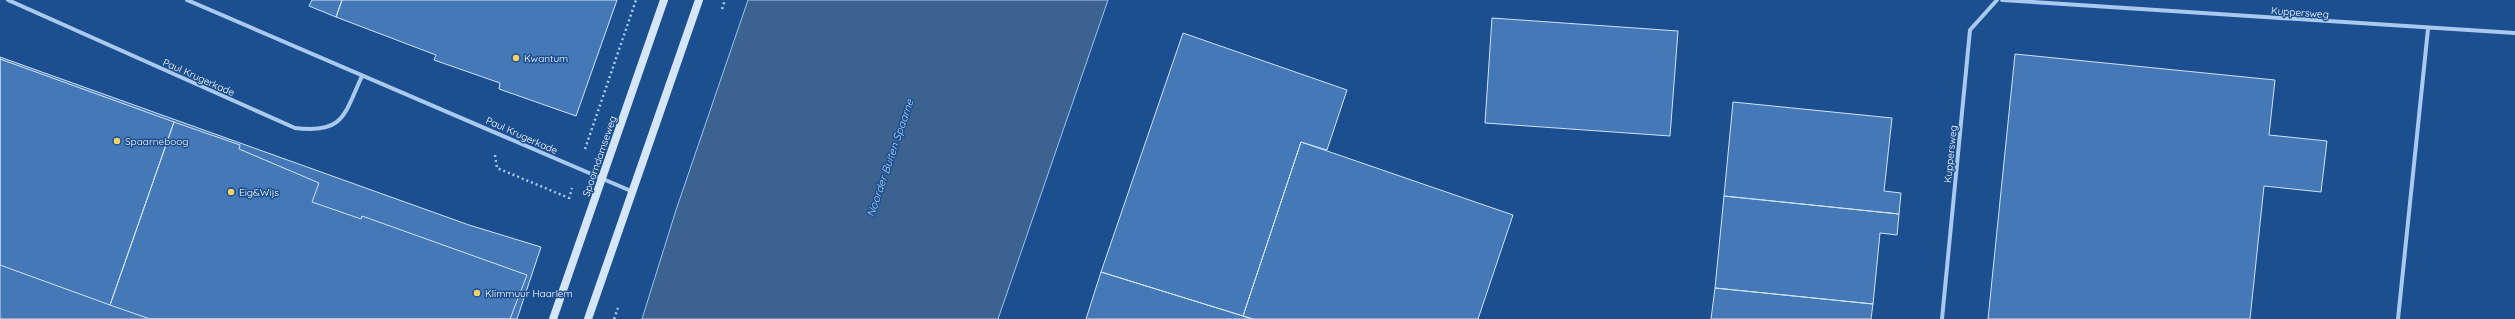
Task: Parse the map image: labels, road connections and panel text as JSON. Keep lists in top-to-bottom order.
{
  "streets": {
    "main road": ["Spaarndamseweg"],
    "street": ["Kuppersweg", "Paul Krugerkade"]
  },
  "crossings": [
    ["Paul Krugerkade", "Spaarndamseweg"]
  ],
  "water": ["Noorder Buiten Spaarne"],
  "places": [
    "Kwantum",
    "Spaarneboog",
    "Eig&Wijs",
    "Klimmuur Haarlem"
  ]
}
